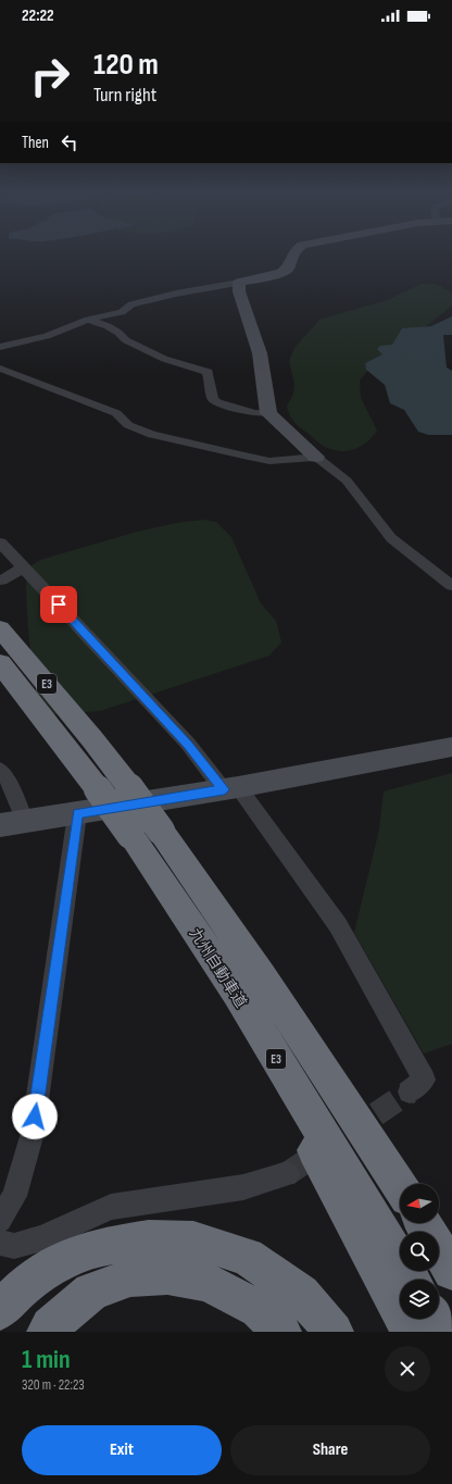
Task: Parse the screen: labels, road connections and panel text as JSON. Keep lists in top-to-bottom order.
{
  "streets": {
    "highway": ["E3", "九州自動車道"]
  },
  "north": "left",
  "page": {
    "status": "22:22",
    "turn": ["120 m", "Turn right"],
    "then": "Then",
    "heading": ["1 min", "320 m · 22:23"],
    "buttons": ["Exit", "Share"]
  }
}
